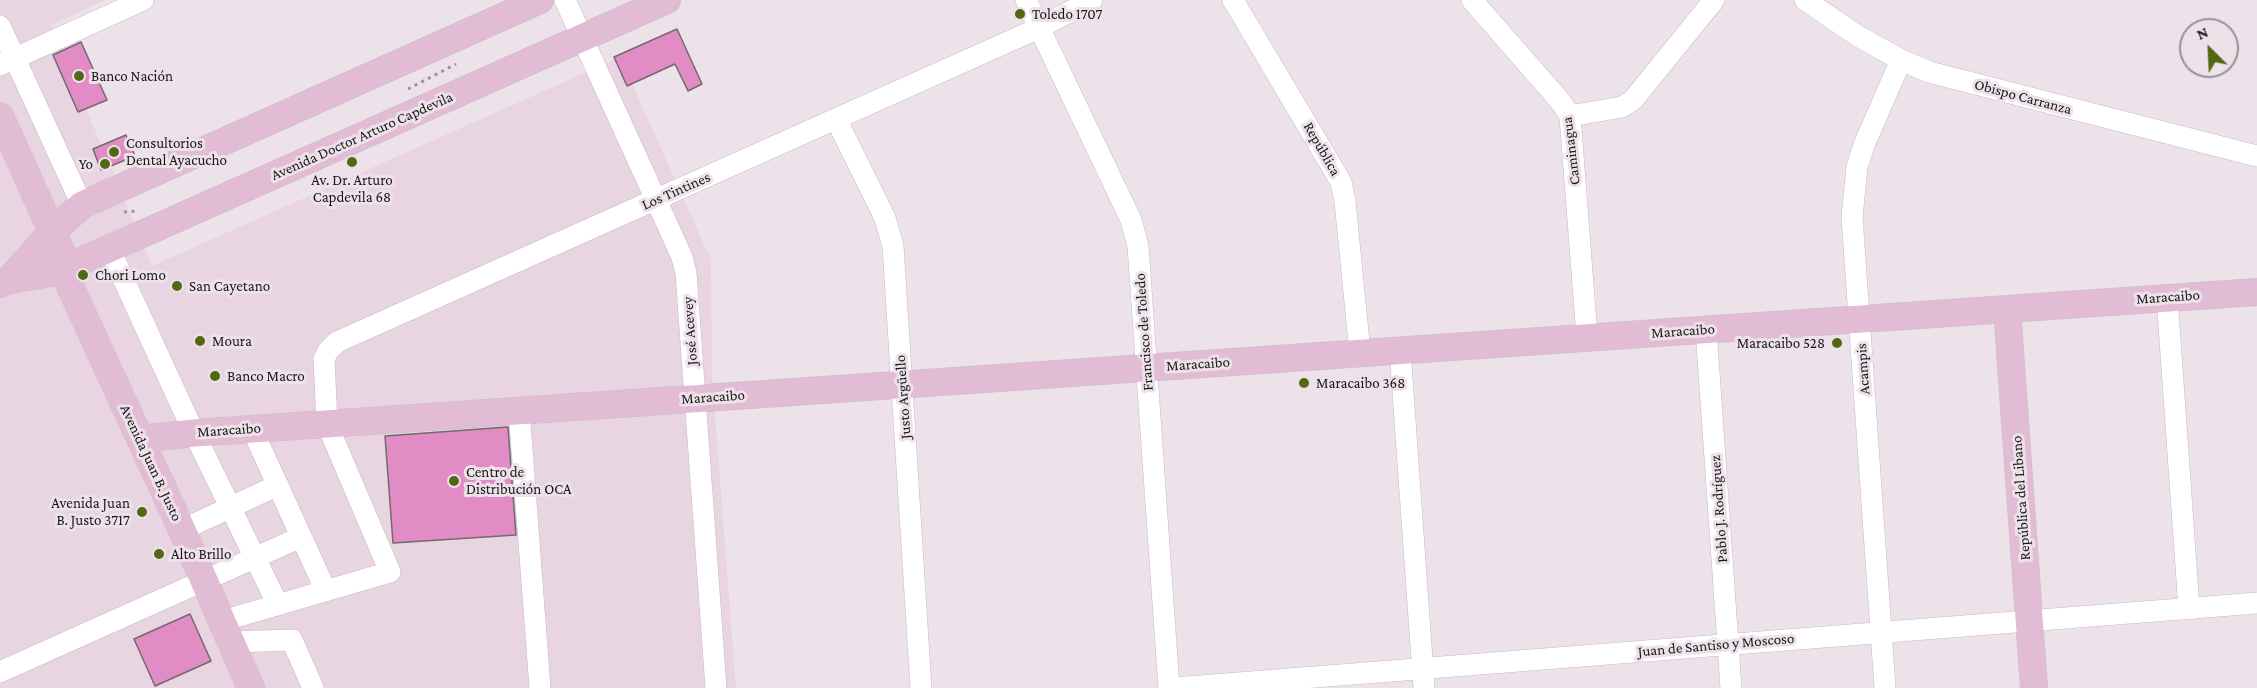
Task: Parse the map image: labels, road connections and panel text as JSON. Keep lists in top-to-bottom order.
{
  "streets": {
    "main road": [
      "Avenida Doctor Arturo Capdevila",
      "Maracaibo",
      "Avenida Juan B. Justo",
      "República del Libano"
    ],
    "street": [
      "Obispo Carranza",
      "República",
      "Caminagua",
      "Los Tintines",
      "José Acevey",
      "Francisco de Toledo",
      "Acampis",
      "Justo Argüello",
      "Pablo J. Rodríguez",
      "Juan de Santiso y Moscoso"
    ]
  },
  "crossings": [
    ["Obispo Carranza", "Acampis"],
    ["Avenida Doctor Arturo Capdevila", "José Acevey"],
    ["Avenida Doctor Arturo Capdevila", "Avenida Juan B. Justo"],
    ["República", "Maracaibo"],
    ["Caminagua", "Maracaibo"],
    ["Los Tintines", "Maracaibo"],
    ["Los Tintines", "José Acevey"],
    ["Los Tintines", "Francisco de Toledo"],
    ["Los Tintines", "Justo Argüello"],
    ["Maracaibo", "José Acevey"],
    ["Maracaibo", "Francisco de Toledo"],
    ["Maracaibo", "Acampis"],
    ["Maracaibo", "Justo Argüello"],
    ["Maracaibo", "Avenida Juan B. Justo"],
    ["Maracaibo", "República del Libano"],
    ["Maracaibo", "Pablo J. Rodríguez"],
    ["Acampis", "Juan de Santiso y Moscoso"],
    ["República del Libano", "Juan de Santiso y Moscoso"],
    ["Pablo J. Rodríguez", "Juan de Santiso y Moscoso"]
  ],
  "places": [
    "Toledo 1707",
    "Banco Nación",
    "Consultorios Dental Ayacucho",
    "Av. Dr. Arturo Capdevila 68",
    "Yo",
    "Chori Lomo",
    "San Cayetano",
    "Moura",
    "Maracaibo 528",
    "Banco Macro",
    "Maracaibo 368",
    "Centro de Distribución OCA",
    "Avenida Juan B. Justo 3717",
    "Alto Brillo"
  ],
  "north": "top left"
}
